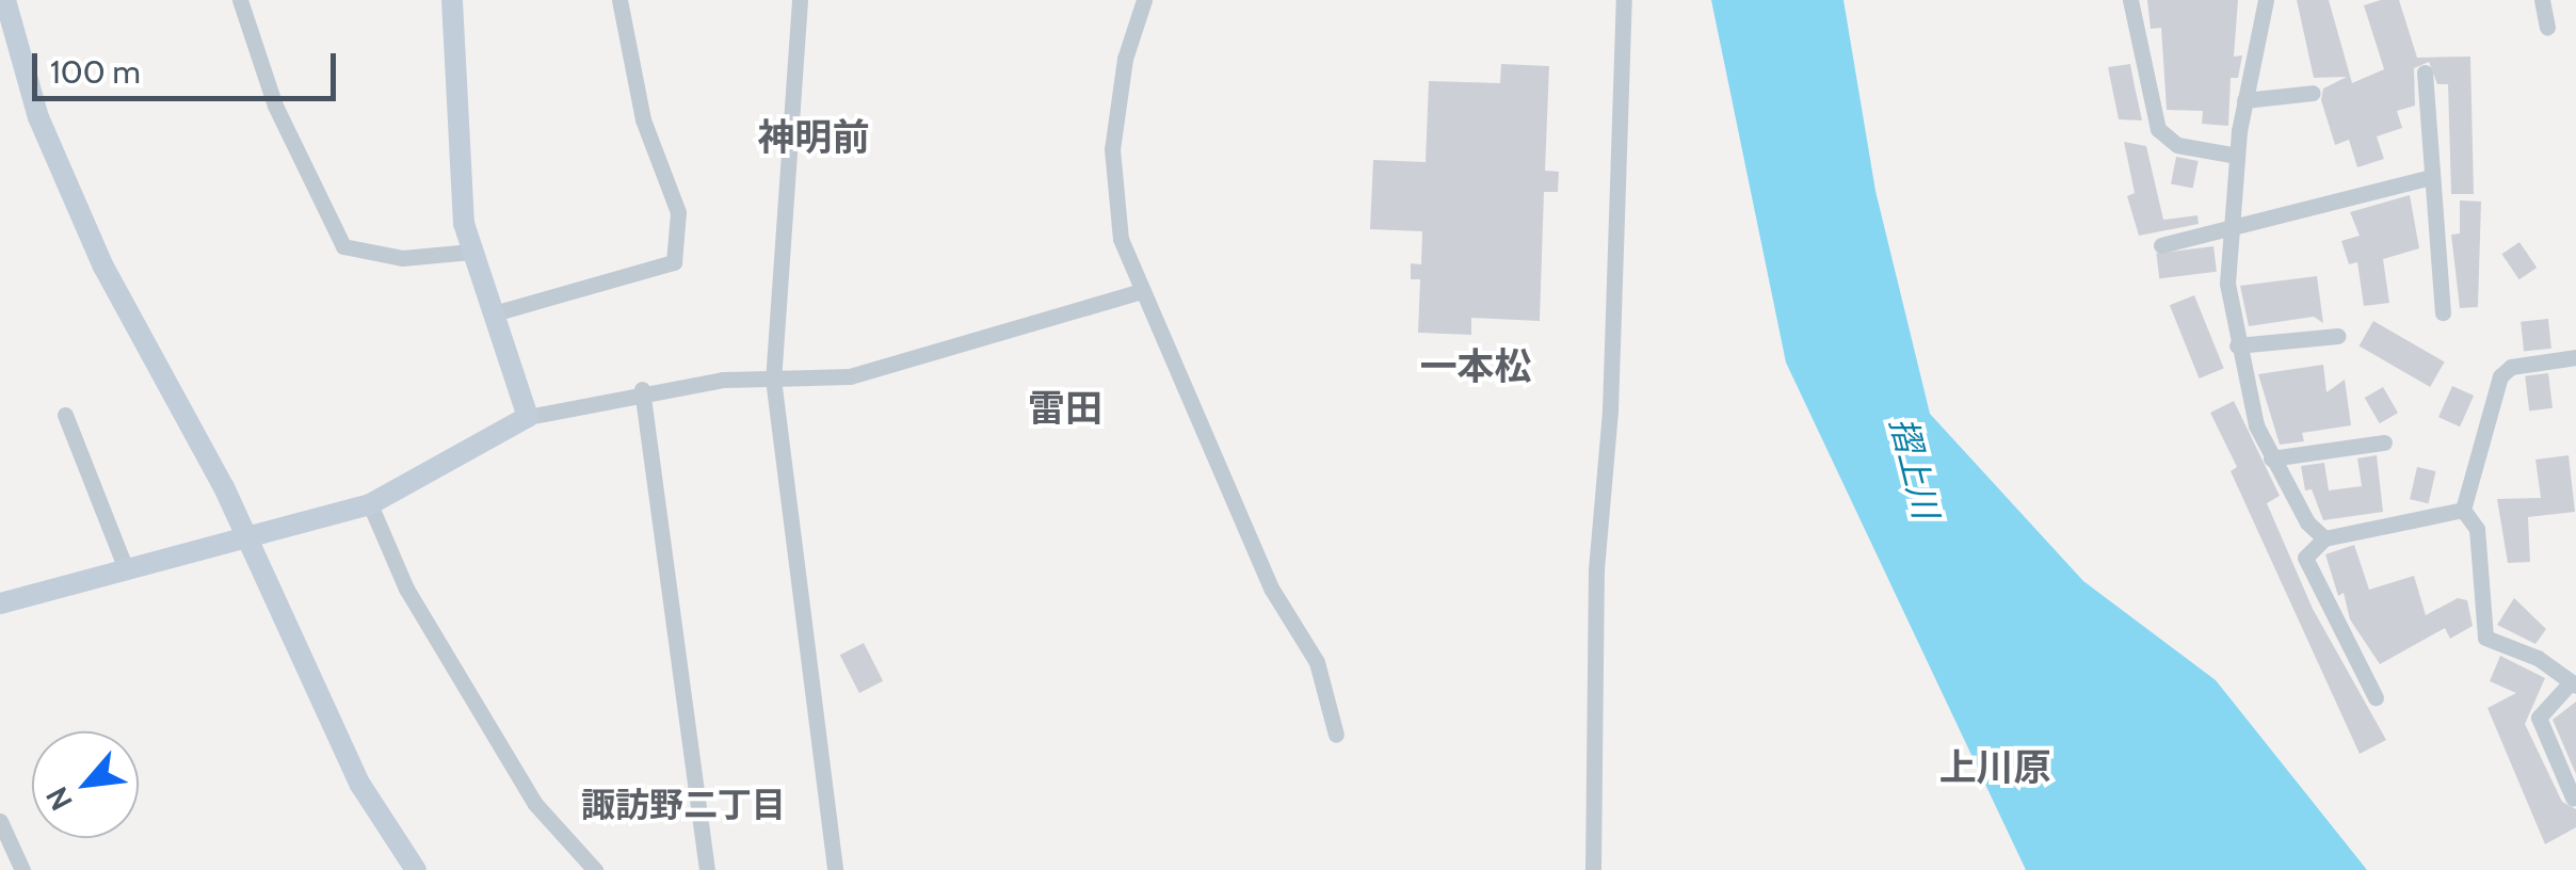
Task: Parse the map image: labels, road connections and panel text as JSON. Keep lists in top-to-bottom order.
{
  "districts": [
    "神明前",
    "一本松",
    "雷田",
    "上川原",
    "諏訪野二丁目"
  ],
  "water": ["摺上川"],
  "scale_bar": "100 m",
  "north": "bottom left"
}
